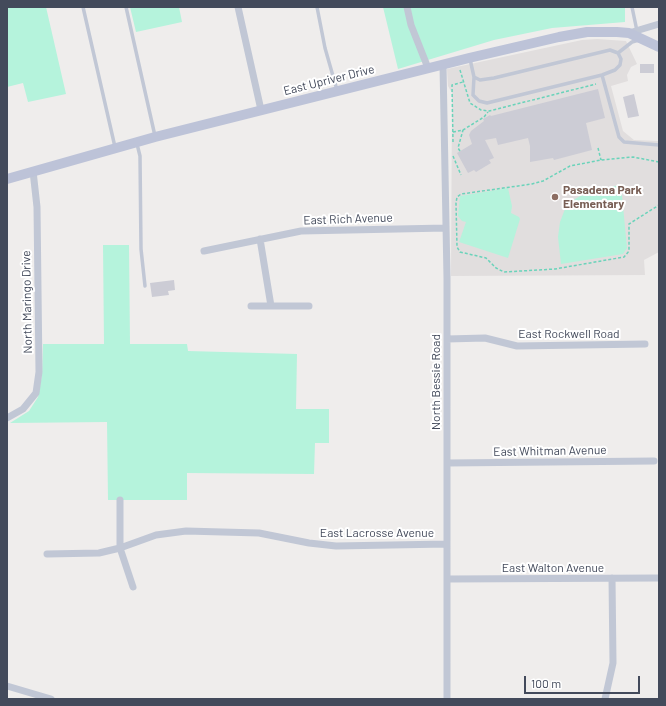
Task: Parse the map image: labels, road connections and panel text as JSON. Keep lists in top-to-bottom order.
{
  "streets": {
    "main road": ["East Upriver Drive"],
    "street": [
      "East Rich Avenue",
      "North Maringo Drive",
      "East Rockwell Road",
      "North Bessie Road",
      "East Whitman Avenue",
      "East Lacrosse Avenue",
      "East Walton Avenue"
    ]
  },
  "crossings": [
    ["East Upriver Drive", "North Maringo Drive"],
    ["East Upriver Drive", "North Bessie Road"],
    ["East Rich Avenue", "North Bessie Road"],
    ["East Rockwell Road", "North Bessie Road"],
    ["North Bessie Road", "East Whitman Avenue"],
    ["North Bessie Road", "East Lacrosse Avenue"],
    ["North Bessie Road", "East Walton Avenue"]
  ],
  "places": ["Pasadena Park Elementary"],
  "scale_bar": "100 m"
}
